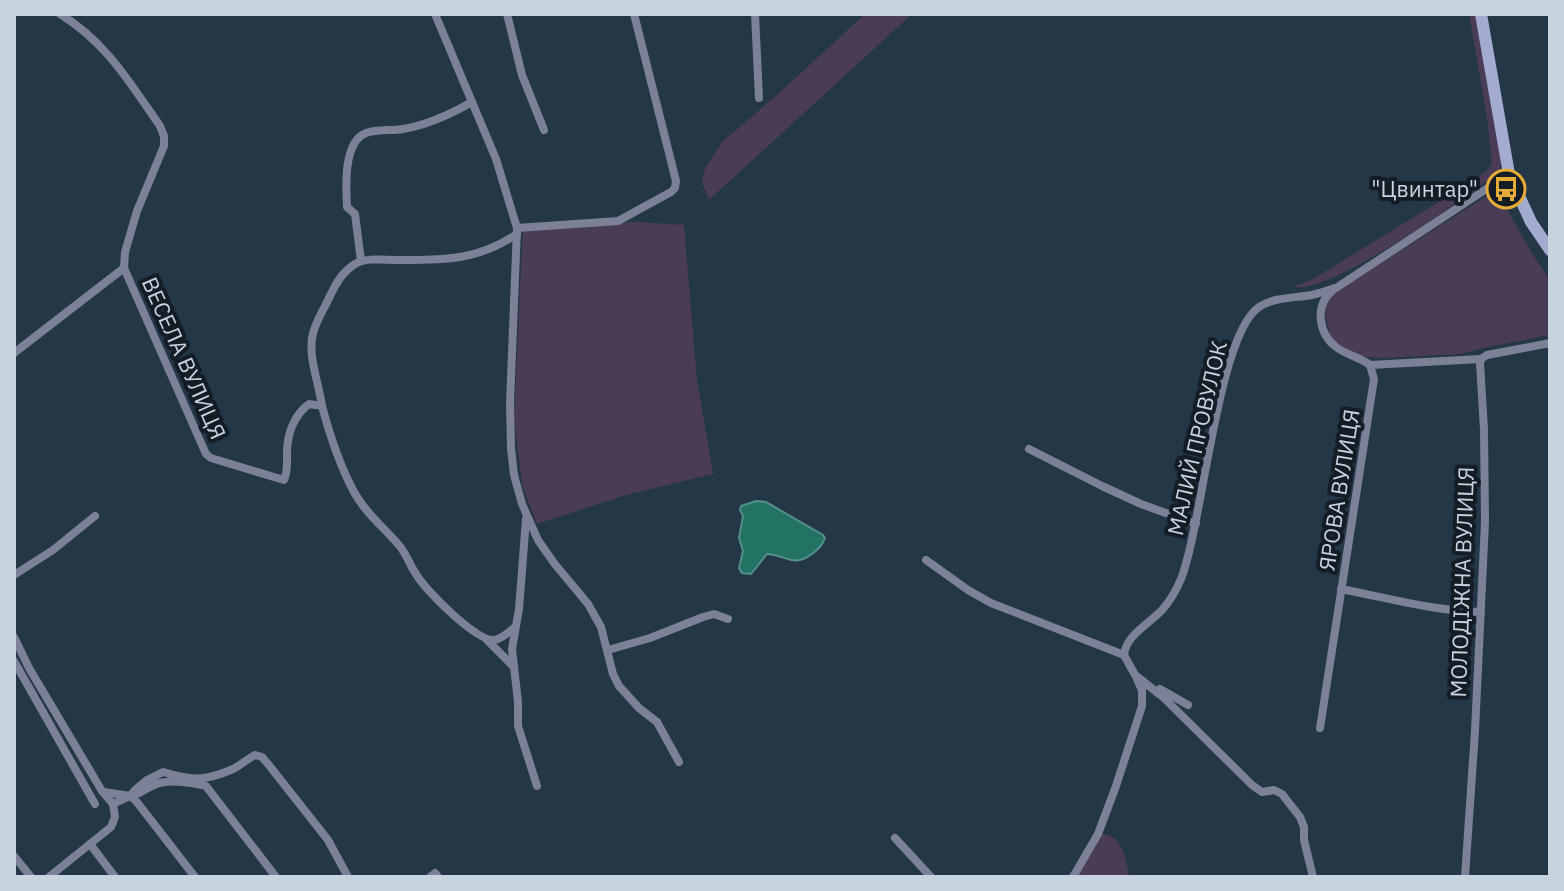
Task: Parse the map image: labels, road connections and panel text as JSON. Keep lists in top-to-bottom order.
{
  "streets": {
    "street": [
      "ВЕСЕЛА ВУЛИЦЯ",
      "МАЛИЙ ПРОВУЛОК",
      "ЯРОВА ВУЛИЦЯ",
      "МОЛОДІЖНА ВУЛИЦЯ"
    ]
  },
  "places": {
    "bus stop": ["\"Цвинтар\""]
  }
}
